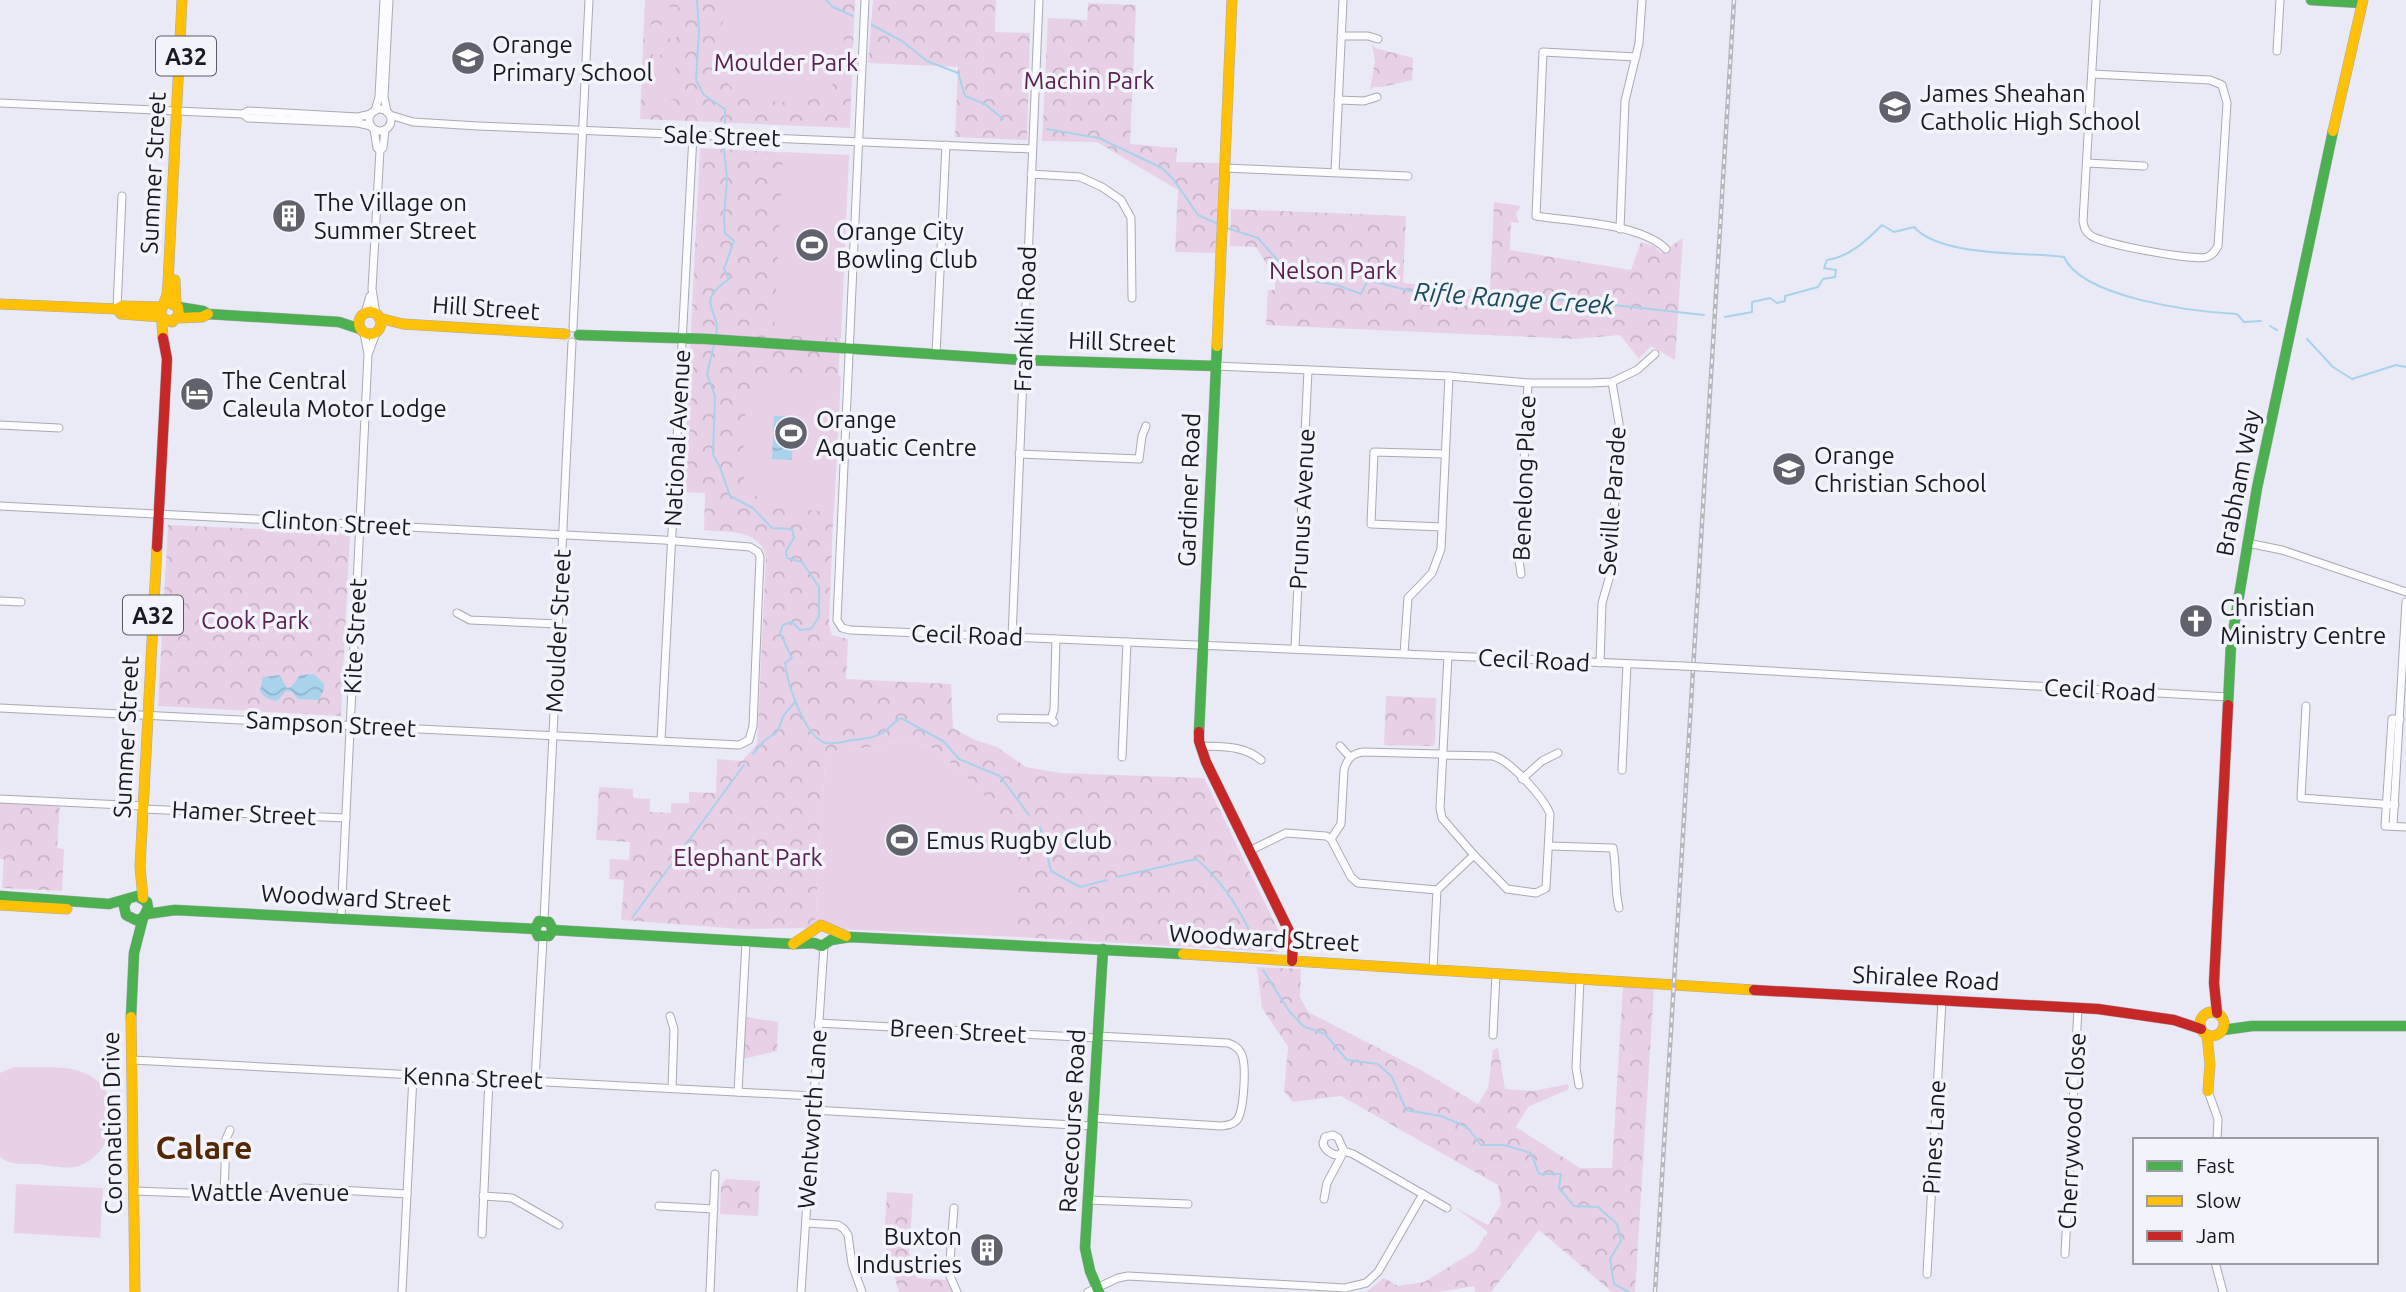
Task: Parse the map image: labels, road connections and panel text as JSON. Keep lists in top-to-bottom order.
{
  "streets": {
    "main road": [
      "A32",
      "Summer Street",
      "Hill Street",
      "Brabham Way",
      "Gardiner Road",
      "Woodward Street",
      "Shiralee Road",
      "Racecourse Road",
      "Coronation Drive"
    ],
    "street": [
      "Sale Street",
      "Franklin Road",
      "National Avenue",
      "Benelong Place",
      "Seville Parade",
      "Prunus Avenue",
      "Clinton Street",
      "Moulder Street",
      "Cecil Road",
      "Kite Street",
      "Sampson Street",
      "Hamer Street",
      "Breen Street",
      "Kenna Street",
      "Wentworth Lane",
      "Cherrywood Close",
      "Pines Lane",
      "Wattle Avenue"
    ]
  },
  "crossings": [
    ["A32", "Summer Street"],
    ["A32", "Woodward Street"],
    ["A32", "Coronation Drive"],
    ["Sale Street", "Franklin Road"],
    ["Sale Street", "National Avenue"],
    ["Sale Street", "Moulder Street"],
    ["Sale Street", "Kite Street"],
    ["Summer Street", "Clinton Street"],
    ["Summer Street", "Sampson Street"],
    ["Summer Street", "Hamer Street"],
    ["Summer Street", "Woodward Street"],
    ["Summer Street", "Coronation Drive"],
    ["Hill Street", "Franklin Road"],
    ["Hill Street", "National Avenue"],
    ["Hill Street", "Benelong Place"],
    ["Hill Street", "Gardiner Road"],
    ["Hill Street", "Seville Parade"],
    ["Hill Street", "Prunus Avenue"],
    ["Hill Street", "Moulder Street"],
    ["Hill Street", "Cecil Road"],
    ["Hill Street", "Kite Street"],
    ["Franklin Road", "Cecil Road"],
    ["National Avenue", "Clinton Street"],
    ["National Avenue", "Sampson Street"],
    ["Brabham Way", "Cecil Road"],
    ["Brabham Way", "Shiralee Road"],
    ["Gardiner Road", "Cecil Road"],
    ["Gardiner Road", "Woodward Street"],
    ["Seville Parade", "Cecil Road"],
    ["Prunus Avenue", "Cecil Road"],
    ["Clinton Street", "Moulder Street"],
    ["Clinton Street", "Kite Street"],
    ["Clinton Street", "Sampson Street"],
    ["Moulder Street", "Sampson Street"],
    ["Moulder Street", "Woodward Street"],
    ["Kite Street", "Sampson Street"],
    ["Kite Street", "Hamer Street"],
    ["Kite Street", "Woodward Street"],
    ["Woodward Street", "Shiralee Road"],
    ["Woodward Street", "Wentworth Lane"],
    ["Woodward Street", "Racecourse Road"],
    ["Woodward Street", "Coronation Drive"],
    ["Shiralee Road", "Cherrywood Close"],
    ["Shiralee Road", "Pines Lane"],
    ["Breen Street", "Wentworth Lane"],
    ["Breen Street", "Racecourse Road"],
    ["Kenna Street", "Wentworth Lane"],
    ["Kenna Street", "Coronation Drive"],
    ["Coronation Drive", "Wattle Avenue"]
  ],
  "districts": ["Calare"],
  "water": ["Rifle Range Creek"],
  "parks": [
    "Moulder Park",
    "Machin Park",
    "Nelson Park",
    "Cook Park",
    "Elephant Park"
  ],
  "places": {
    "school or university": ["Orange Primary School", "James Sheahan Catholic High School", "Orange Christian School"],
    "building": ["The Village on Summer Street", "Buxton Industries"],
    "sports": ["Orange City Bowling Club", "Orange Aquatic Centre", "Emus Rugby Club"],
    "hotel": ["The Central Caleula Motor Lodge"],
    "church": ["Christian Ministry Centre"]
  },
  "legend": ["Fast", "Slow", "Jam"]
}
